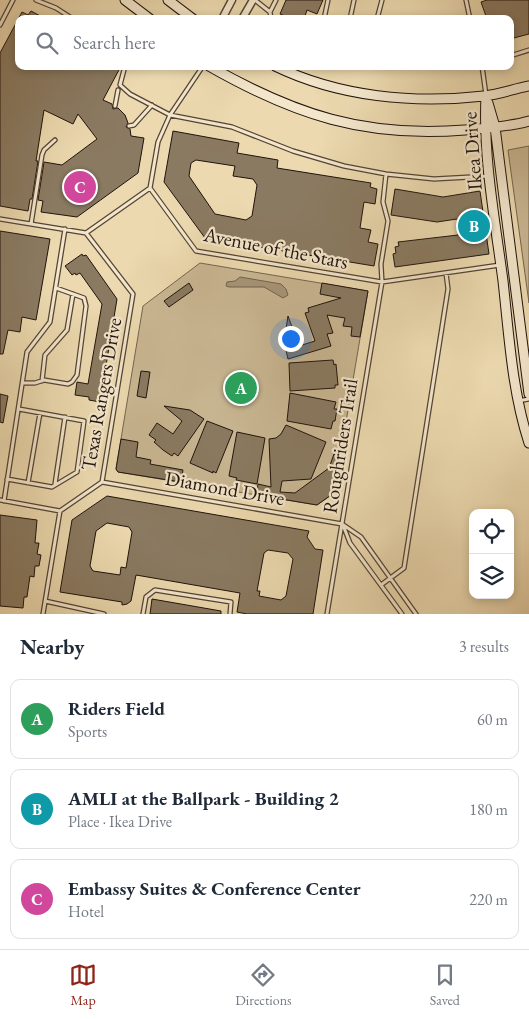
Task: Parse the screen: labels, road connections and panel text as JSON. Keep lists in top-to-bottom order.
{
  "streets": {
    "street": ["Ikea Drive"],
    "lane": [
      "Avenue of the Stars",
      "Texas Rangers Drive",
      "Roughriders Trail",
      "Diamond Drive"
    ]
  },
  "crossings": [
    ["Ikea Drive", "Avenue of the Stars"],
    ["Avenue of the Stars", "Roughriders Trail"],
    ["Texas Rangers Drive", "Diamond Drive"],
    ["Roughriders Trail", "Diamond Drive"]
  ],
  "page": {
    "search": "Search here",
    "pins": ["C", "B", "A"],
    "heading": ["Nearby", "3 results"],
    "list": [
      {
        "mark": "A",
        "name": "Riders Field",
        "note": "Sports",
        "value": "60 m"
      },
      {
        "mark": "B",
        "name": "AMLI at the Ballpark - Building 2",
        "note": "Place · Ikea Drive",
        "value": "180 m"
      },
      {
        "mark": "C",
        "name": "Embassy Suites & Conference Center",
        "note": "Hotel",
        "value": "220 m"
      }
    ],
    "nav": ["Map", "Directions", "Saved"]
  }
}
